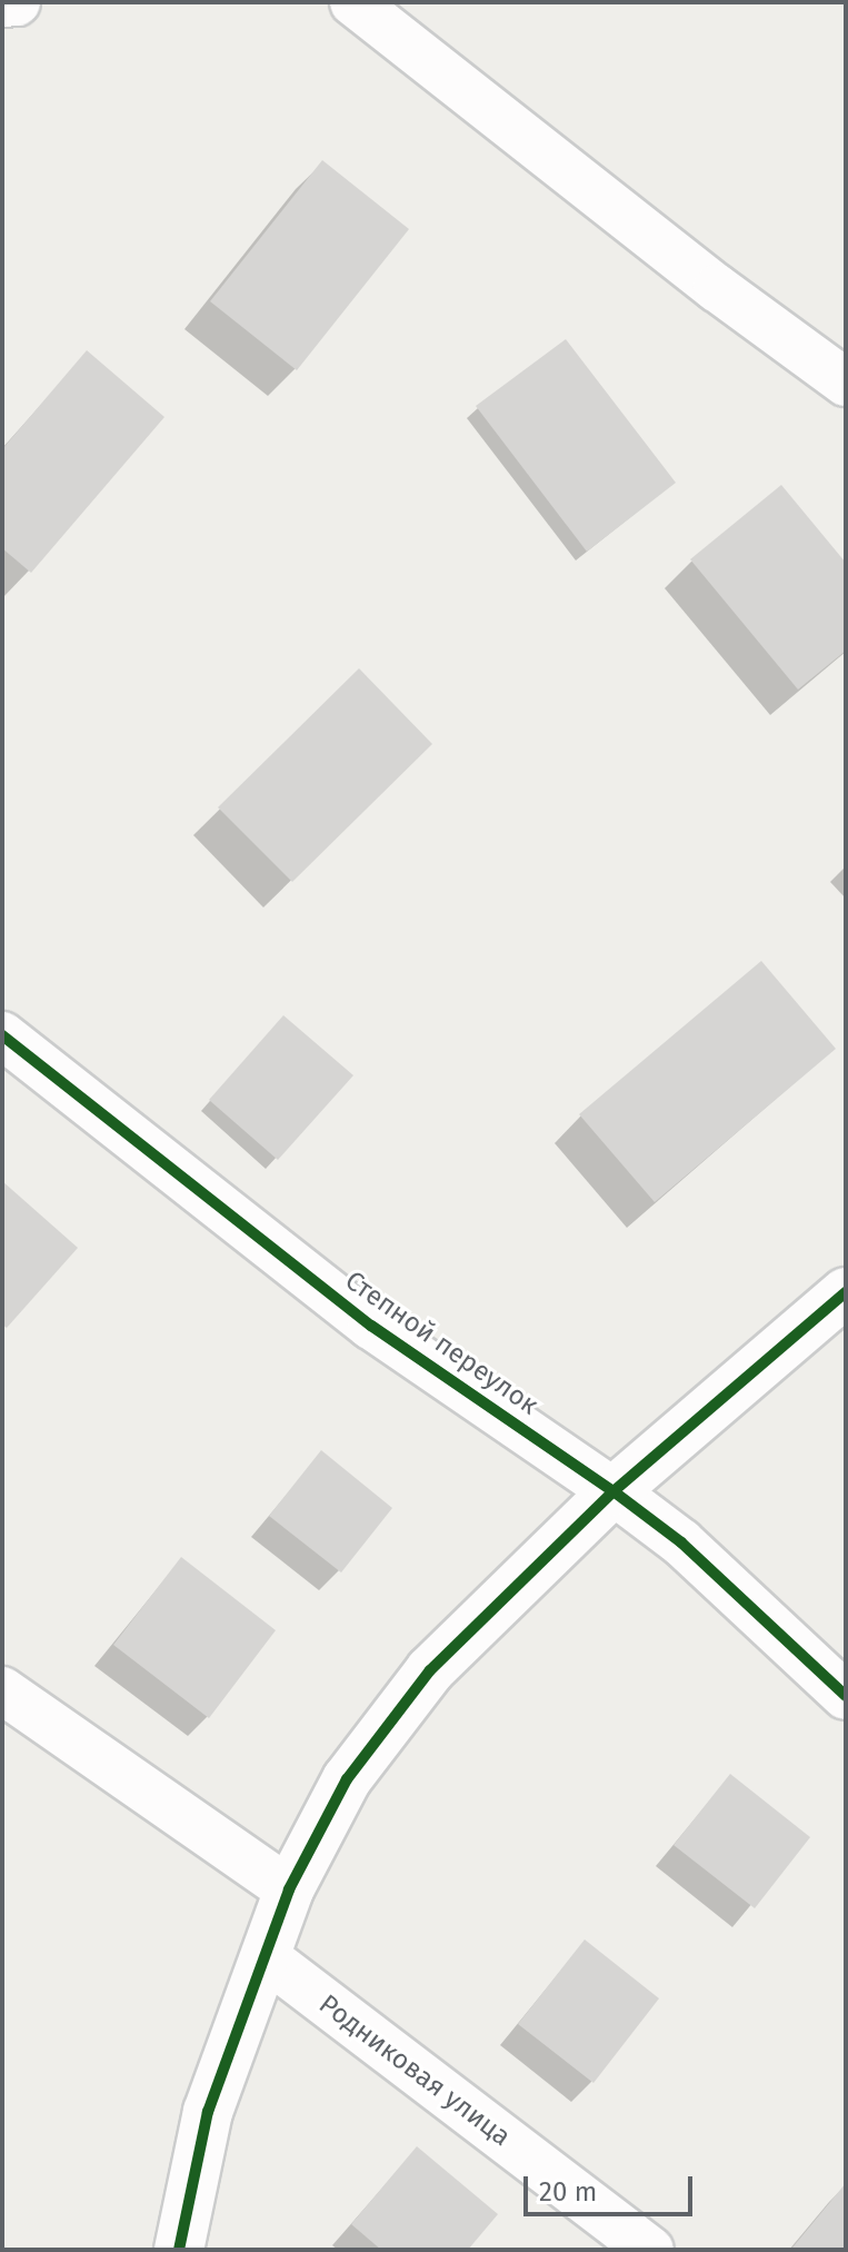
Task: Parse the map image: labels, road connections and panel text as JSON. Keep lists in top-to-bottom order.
{
  "streets": {
    "street": ["Степной переулок", "Родниковая улица"]
  },
  "scale_bar": "20 m"
}
